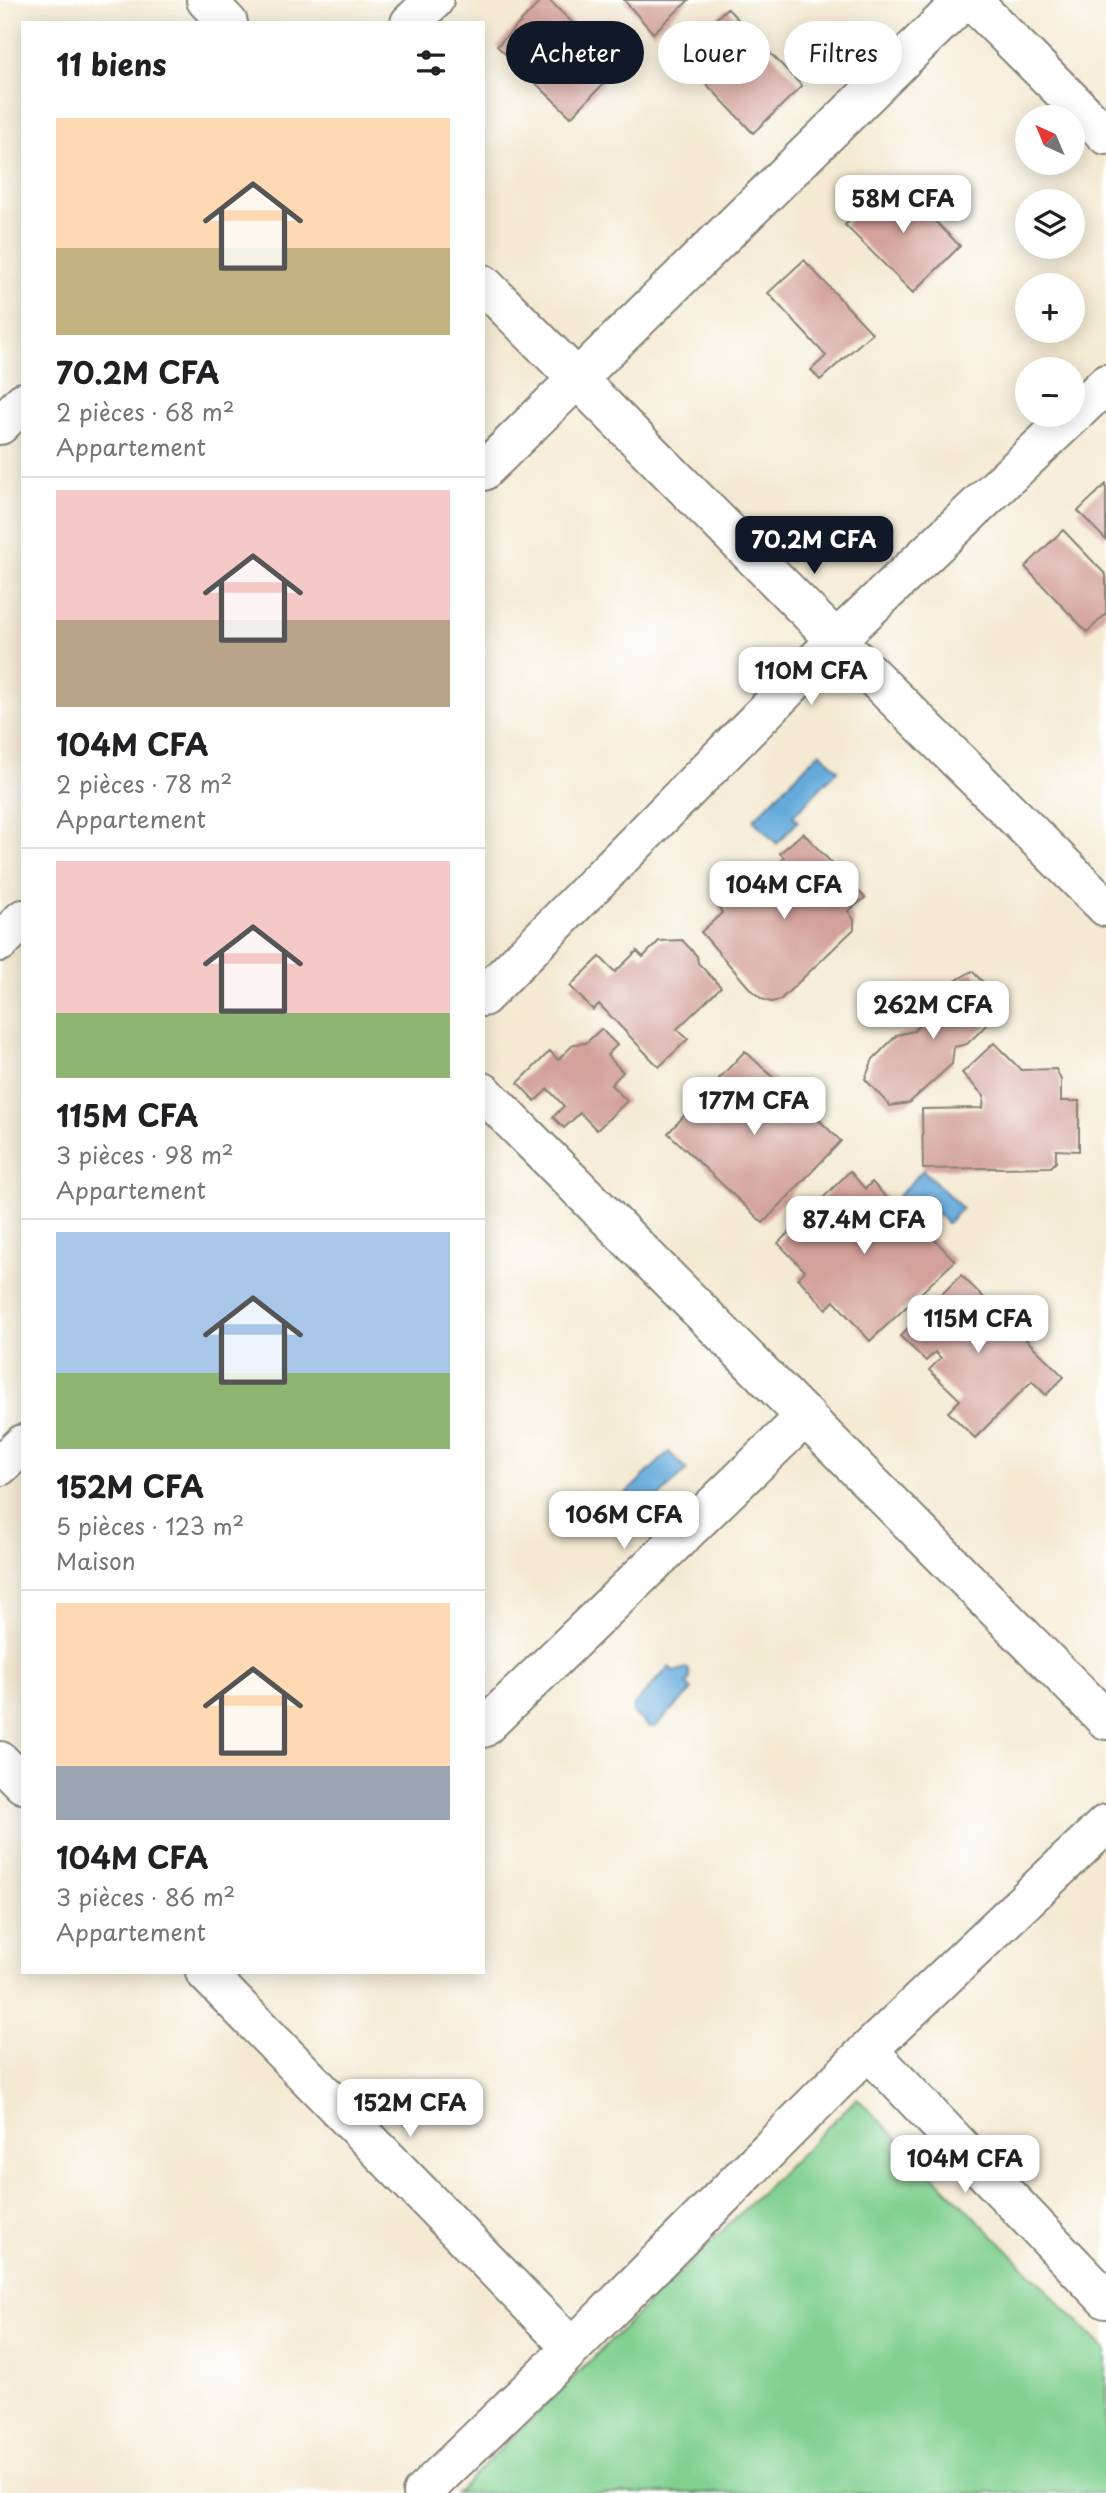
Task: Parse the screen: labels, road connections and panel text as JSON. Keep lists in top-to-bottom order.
{
  "north": "top left",
  "page": {
    "chip": ["Acheter", "Louer", "Filtres"],
    "heading": "11 biens",
    "map_buttons": ["+", "−"],
    "list": [
      {
        "name": "70.2M CFA",
        "note": "2 pièces · 68 m² · Appartement"
      },
      {
        "name": "104M CFA",
        "note": "2 pièces · 78 m² · Appartement"
      },
      {
        "name": "115M CFA",
        "note": "3 pièces · 98 m² · Appartement"
      },
      {
        "name": "152M CFA",
        "note": "5 pièces · 123 m² · Maison"
      },
      {
        "name": "104M CFA",
        "note": "3 pièces · 86 m² · Appartement"
      }
    ],
    "price": [
      "58M CFA",
      "70.2M CFA",
      "110M CFA",
      "104M CFA",
      "262M CFA",
      "177M CFA",
      "87.4M CFA",
      "115M CFA",
      "106M CFA",
      "152M CFA",
      "104M CFA"
    ]
  }
}
